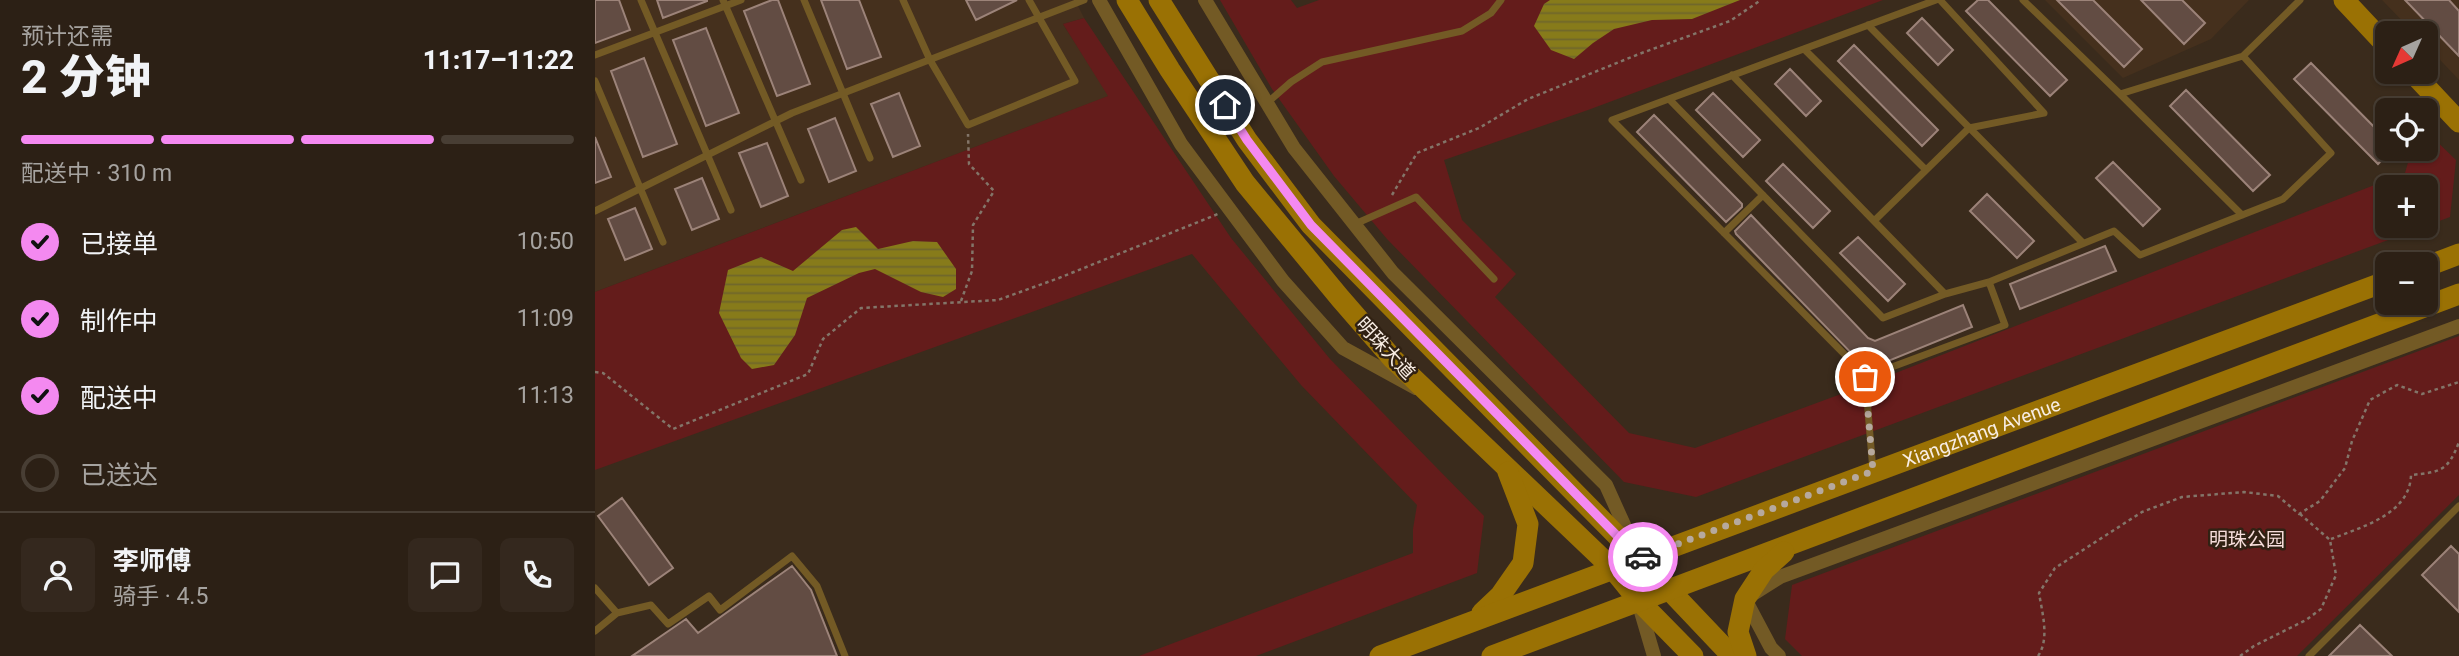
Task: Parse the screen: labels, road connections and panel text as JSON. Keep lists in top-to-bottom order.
{
  "streets": {
    "main road": ["明珠大道", "Xiangzhang Avenue"]
  },
  "crossings": [
    ["明珠大道", "Xiangzhang Avenue"]
  ],
  "parks": ["明珠公园"],
  "north": "bottom left",
  "page": {
    "heading": ["2 分钟", "预计还需", "11:17–11:22"],
    "panel": ["李师傅", "骑手 · 4.5"],
    "map_buttons": ["+", "−"],
    "bar": "配送中 · 310 m",
    "list": [
      ["已接单", "10:50"],
      ["制作中", "11:09"],
      ["配送中", "11:13"],
      "已送达"
    ]
  }
}
